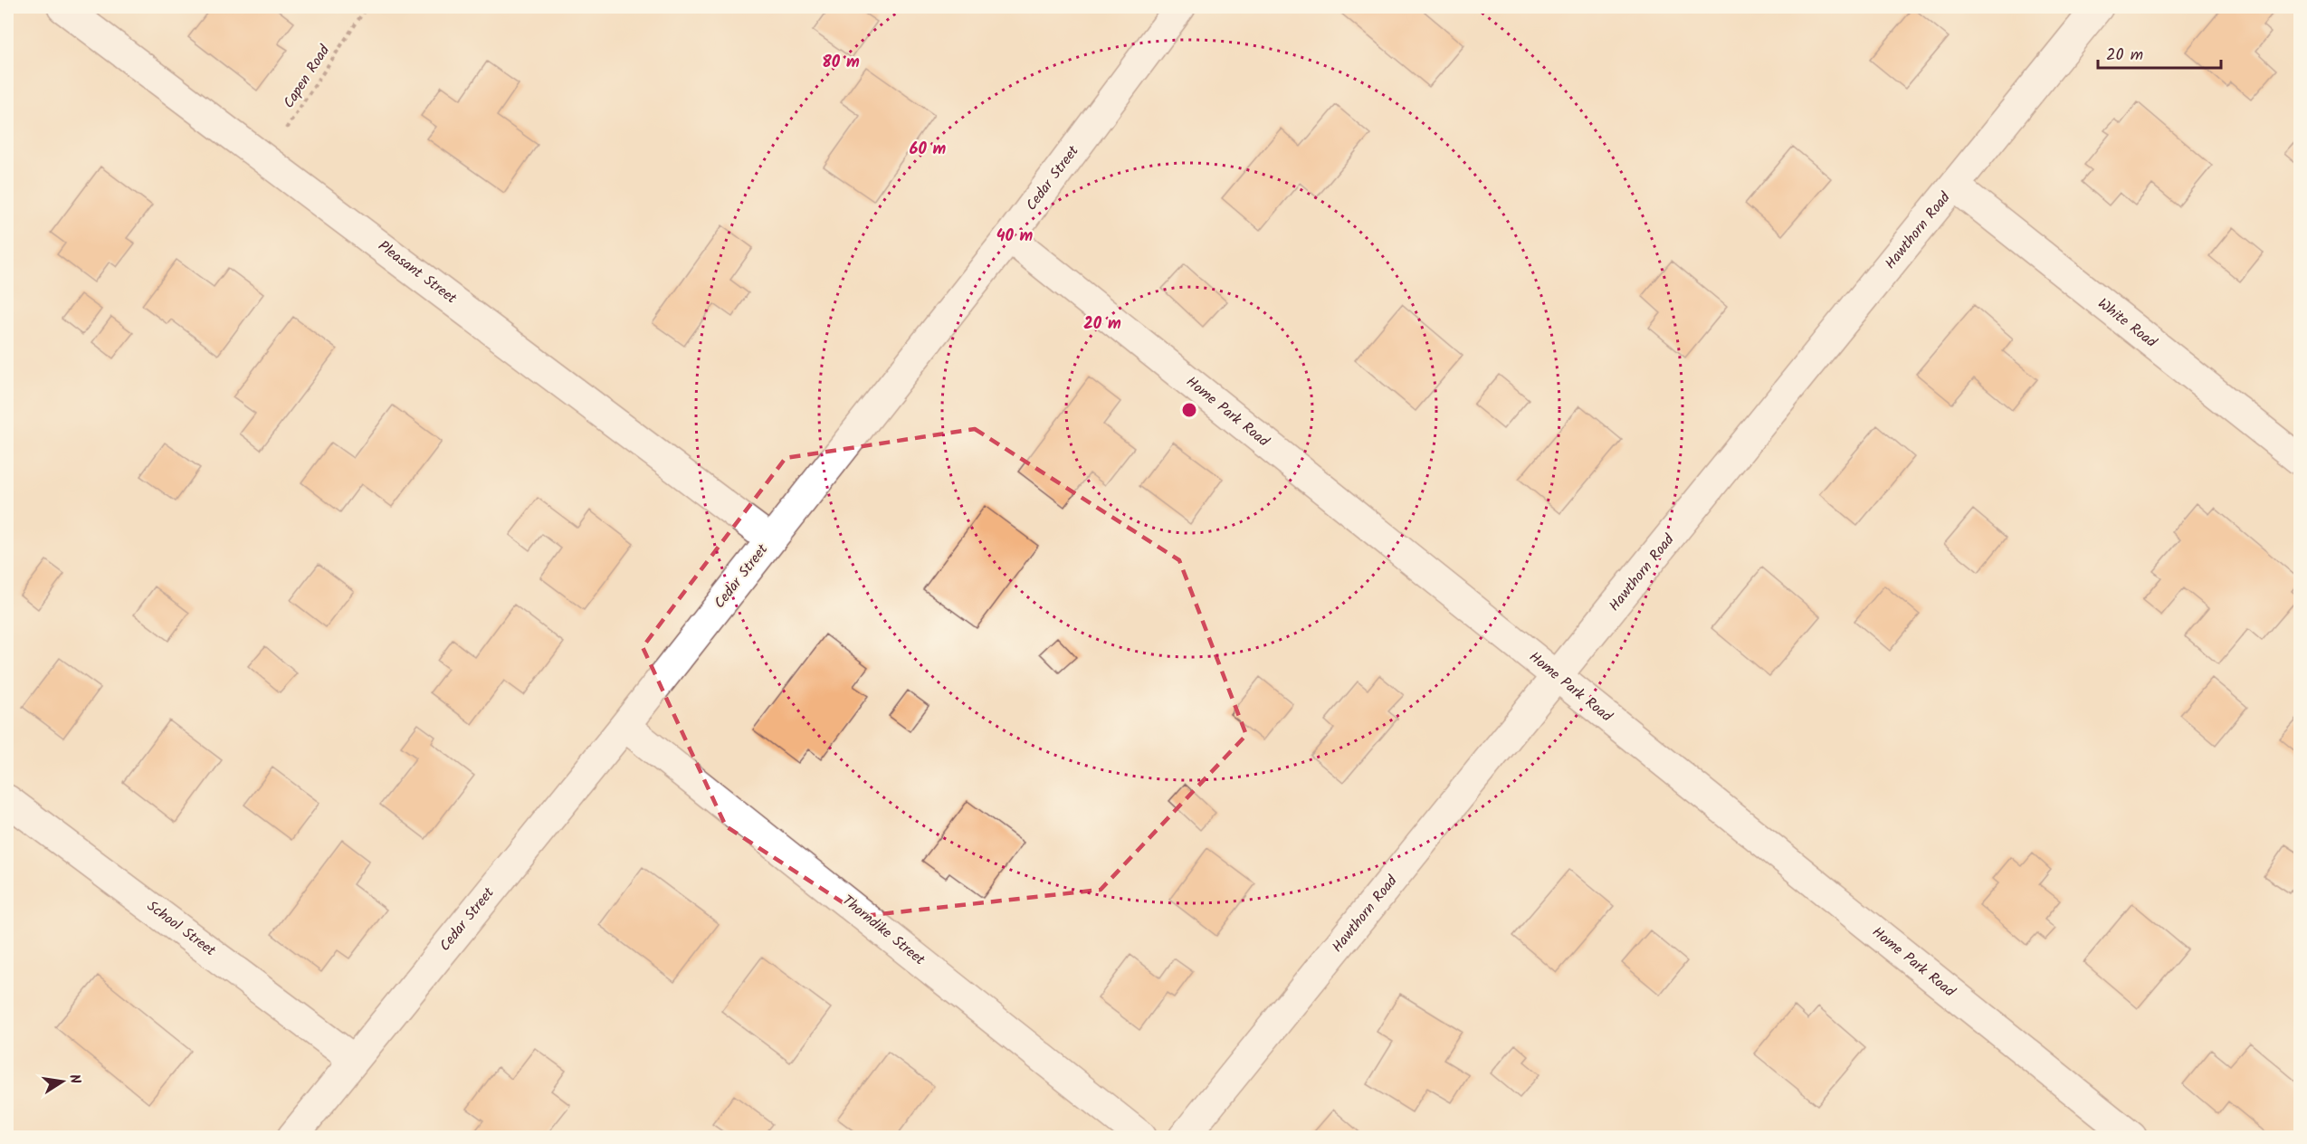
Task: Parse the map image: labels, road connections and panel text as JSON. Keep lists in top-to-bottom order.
{
  "streets": {
    "street": [
      "Cedar Street",
      "Hawthorn Road",
      "Pleasant Street",
      "White Road",
      "Home Park Road",
      "School Street",
      "Thorndike Street"
    ],
    "path": ["Capen Road"]
  },
  "crossings": [
    ["Capen Road", "Pleasant Street"],
    ["Cedar Street", "Pleasant Street"],
    ["Cedar Street", "Home Park Road"],
    ["Cedar Street", "School Street"],
    ["Cedar Street", "Thorndike Street"],
    ["Hawthorn Road", "White Road"],
    ["Hawthorn Road", "Home Park Road"]
  ],
  "scale_bar": "20 m",
  "north": "right",
  "rings": [
    "80 m",
    "60 m",
    "40 m",
    "20 m"
  ]
}
